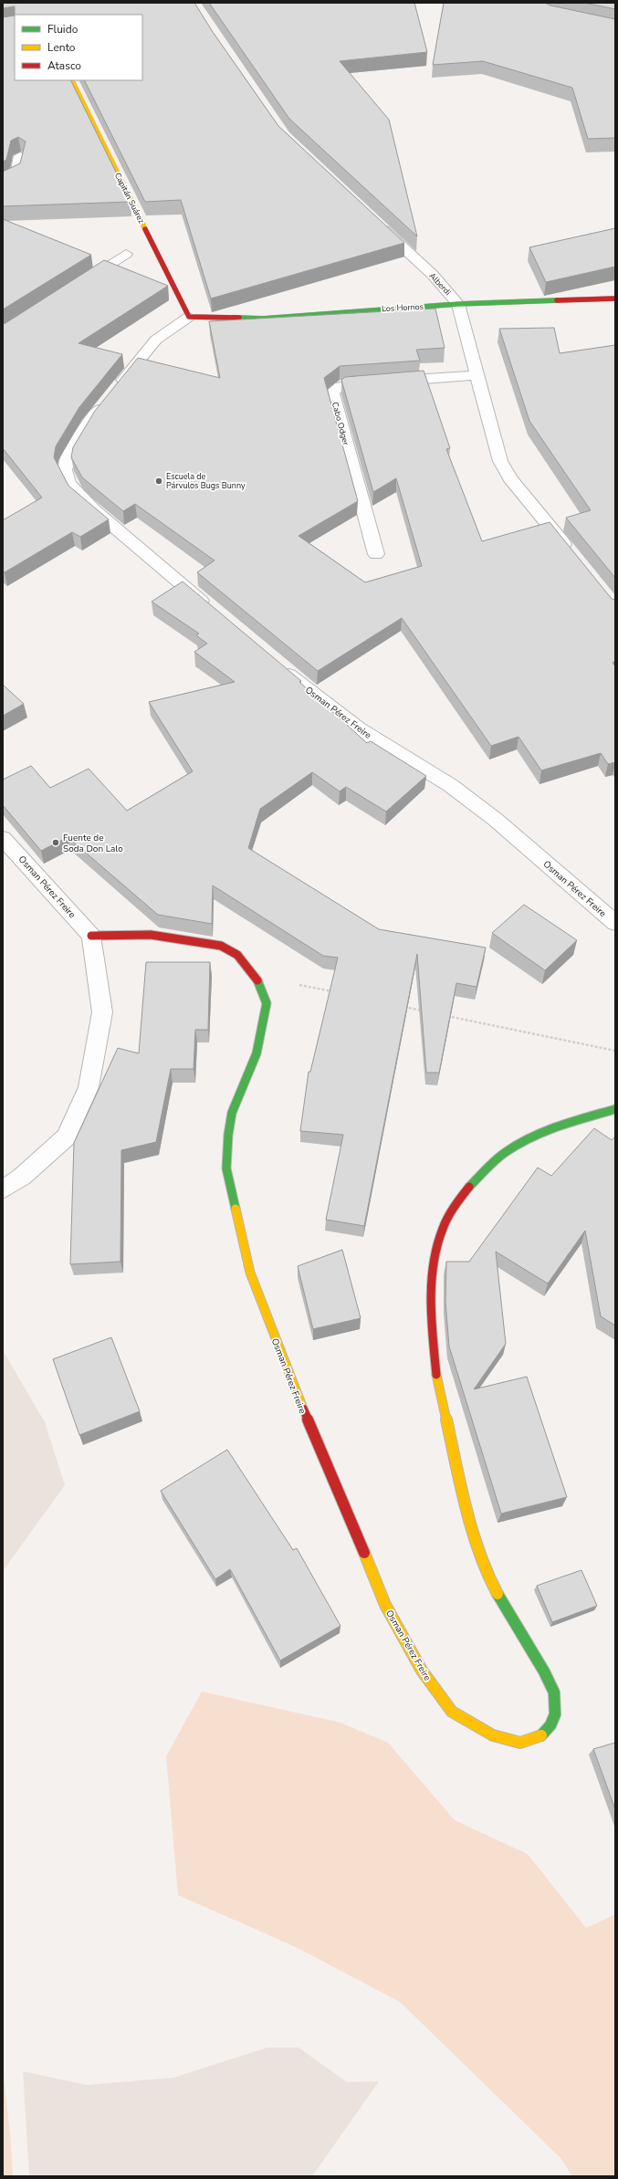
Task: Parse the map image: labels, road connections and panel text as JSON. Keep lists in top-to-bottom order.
{
  "streets": {
    "street": [
      "Capitán Suárez",
      "Alberdi",
      "Los Hornos",
      "Cabo Odger",
      "Osman Pérez Freire"
    ]
  },
  "crossings": [
    ["Capitán Suárez", "Los Hornos"],
    ["Alberdi", "Los Hornos"],
    ["Alberdi", "Cabo Odger"]
  ],
  "places": ["Escuela de Párvulos Bugs Bunny", "Fuente de Soda Don Lalo"],
  "legend": ["Fluido", "Lento", "Atasco"]
}
